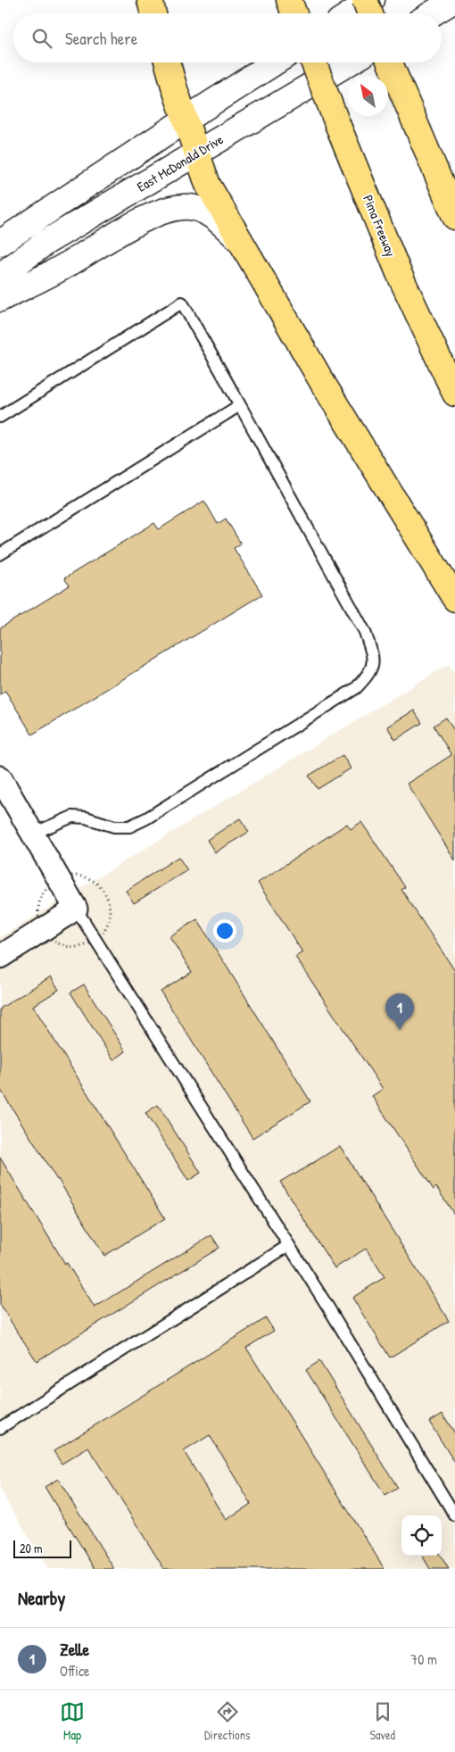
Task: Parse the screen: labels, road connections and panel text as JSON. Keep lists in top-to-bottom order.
{
  "streets": {
    "highway": ["Pima Freeway"],
    "main road": ["East McDonald Drive"]
  },
  "scale_bar": "20 m",
  "north": "top left",
  "page": {
    "search": "Search here",
    "pins": "1",
    "scale": "20 m",
    "heading": "Nearby",
    "list": [
      {
        "mark": "1",
        "name": "Zelle",
        "note": "Office",
        "value": "70 m"
      }
    ],
    "nav": ["Map", "Directions", "Saved"]
  }
}
